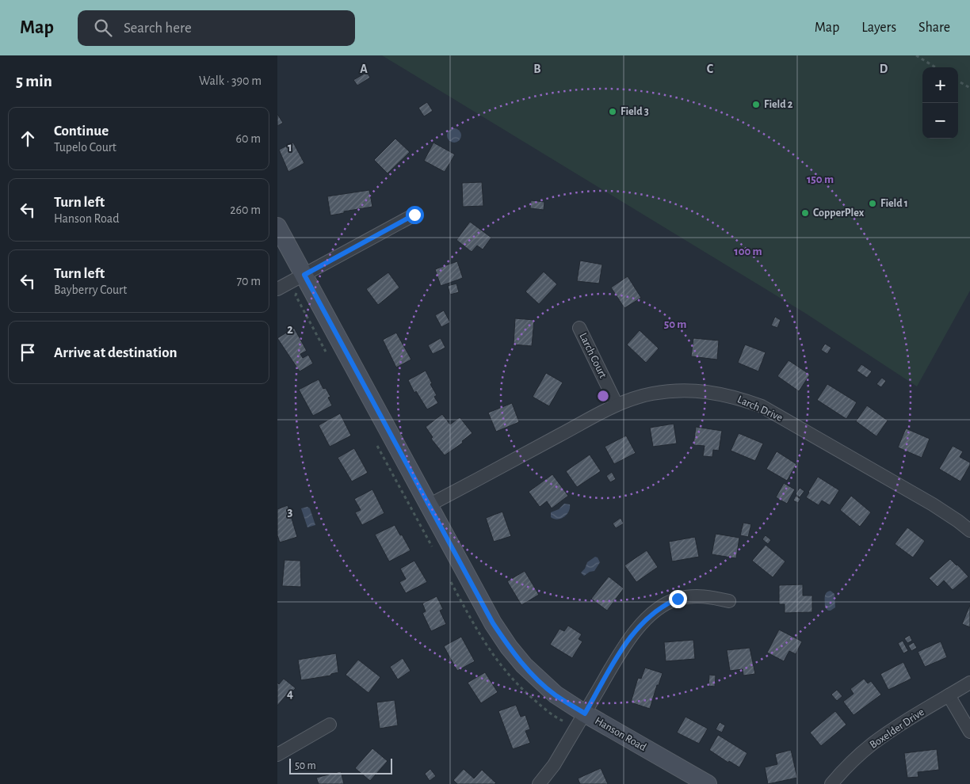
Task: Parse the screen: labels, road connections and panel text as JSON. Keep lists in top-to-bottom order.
{
  "streets": {
    "street": [
      "Larch Court",
      "Larch Drive",
      "Boxelder Drive",
      "Hanson Road"
    ]
  },
  "crossings": [
    ["Larch Court", "Larch Drive"],
    ["Larch Drive", "Hanson Road"]
  ],
  "places": [
    "Field 2",
    "Field 3",
    "Field 1",
    "CopperPlex"
  ],
  "scale_bar": "50 m",
  "page": {
    "header": "Map",
    "search": "Search here",
    "nav": ["Map", "Layers", "Share"],
    "heading": ["5 min", "Walk · 390 m"],
    "map_buttons": ["+", "−"],
    "list": [
      ["Continue", "Tupelo Court", "60 m"],
      ["Turn left", "Hanson Road", "260 m"],
      ["Turn left", "Bayberry Court", "70 m"],
      "Arrive at destination"
    ],
    "scale": "50 m"
  },
  "grid": {
    "columns": [
      "A",
      "B",
      "C",
      "D"
    ],
    "rows": [
      "1",
      "2",
      "3",
      "4"
    ]
  },
  "rings": ["150 m", "100 m", "50 m"]
}
